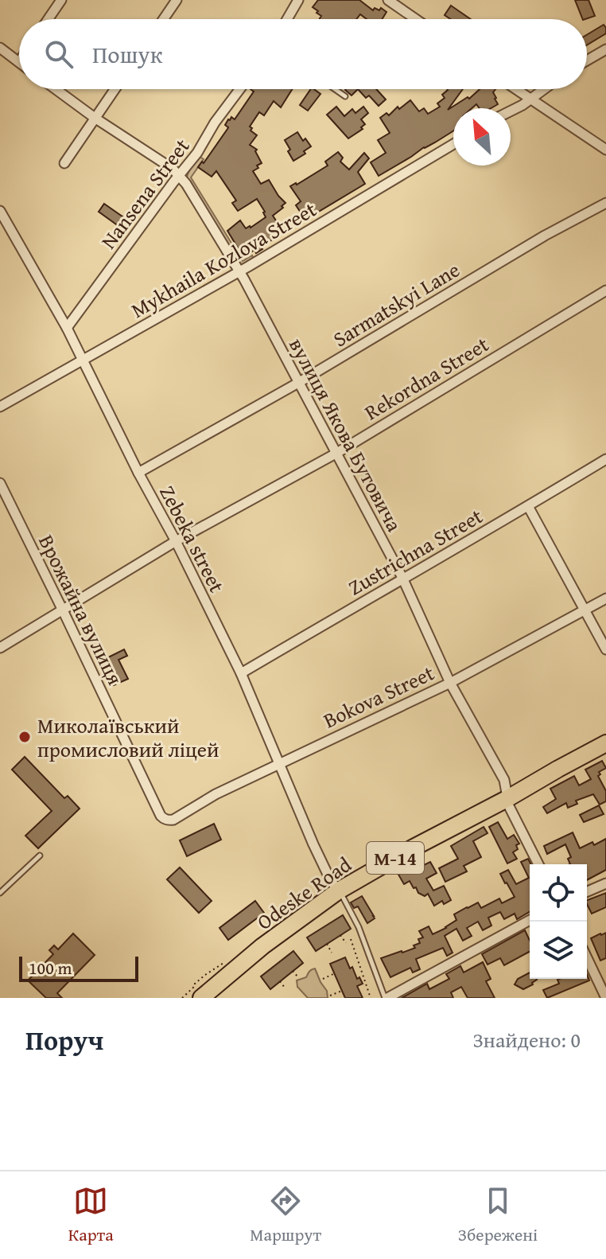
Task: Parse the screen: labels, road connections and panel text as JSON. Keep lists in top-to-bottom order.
{
  "streets": {
    "highway": ["М-14", "Odeske Road"],
    "street": [
      "Nansena Street",
      "Mykhaila Kozlova Street",
      "Sarmatskyi Lane",
      "Rekordna Street",
      "вулиця Якова Бутовича",
      "Zebeka street",
      "Zustrichna Street",
      "Врожайна вулиця",
      "Bokova Street"
    ]
  },
  "crossings": [
    ["Nansena Street", "вулиця Якова Бутовича"],
    ["Nansena Street", "Zebeka street"],
    ["Mykhaila Kozlova Street", "вулиця Якова Бутовича"],
    ["Mykhaila Kozlova Street", "Zebeka street"],
    ["Sarmatskyi Lane", "вулиця Якова Бутовича"],
    ["Sarmatskyi Lane", "Zebeka street"],
    ["Rekordna Street", "вулиця Якова Бутовича"],
    ["Rekordna Street", "Zebeka street"],
    ["Rekordna Street", "Врожайна вулиця"],
    ["вулиця Якова Бутовича", "Zustrichna Street"],
    ["вулиця Якова Бутовича", "Bokova Street"],
    ["вулиця Якова Бутовича", "Odeske Road"],
    ["Zebeka street", "Zustrichna Street"],
    ["Zebeka street", "Bokova Street"],
    ["Zebeka street", "Odeske Road"],
    ["Врожайна вулиця", "Bokova Street"]
  ],
  "places": ["Миколаївський промисловий ліцей"],
  "scale_bar": "100 m",
  "north": "top left",
  "page": {
    "search": "Пошук",
    "scale": "100 m",
    "heading": ["Поруч", "Знайдено: 0"],
    "nav": ["Карта", "Маршрут", "Збережені"]
  }
}
